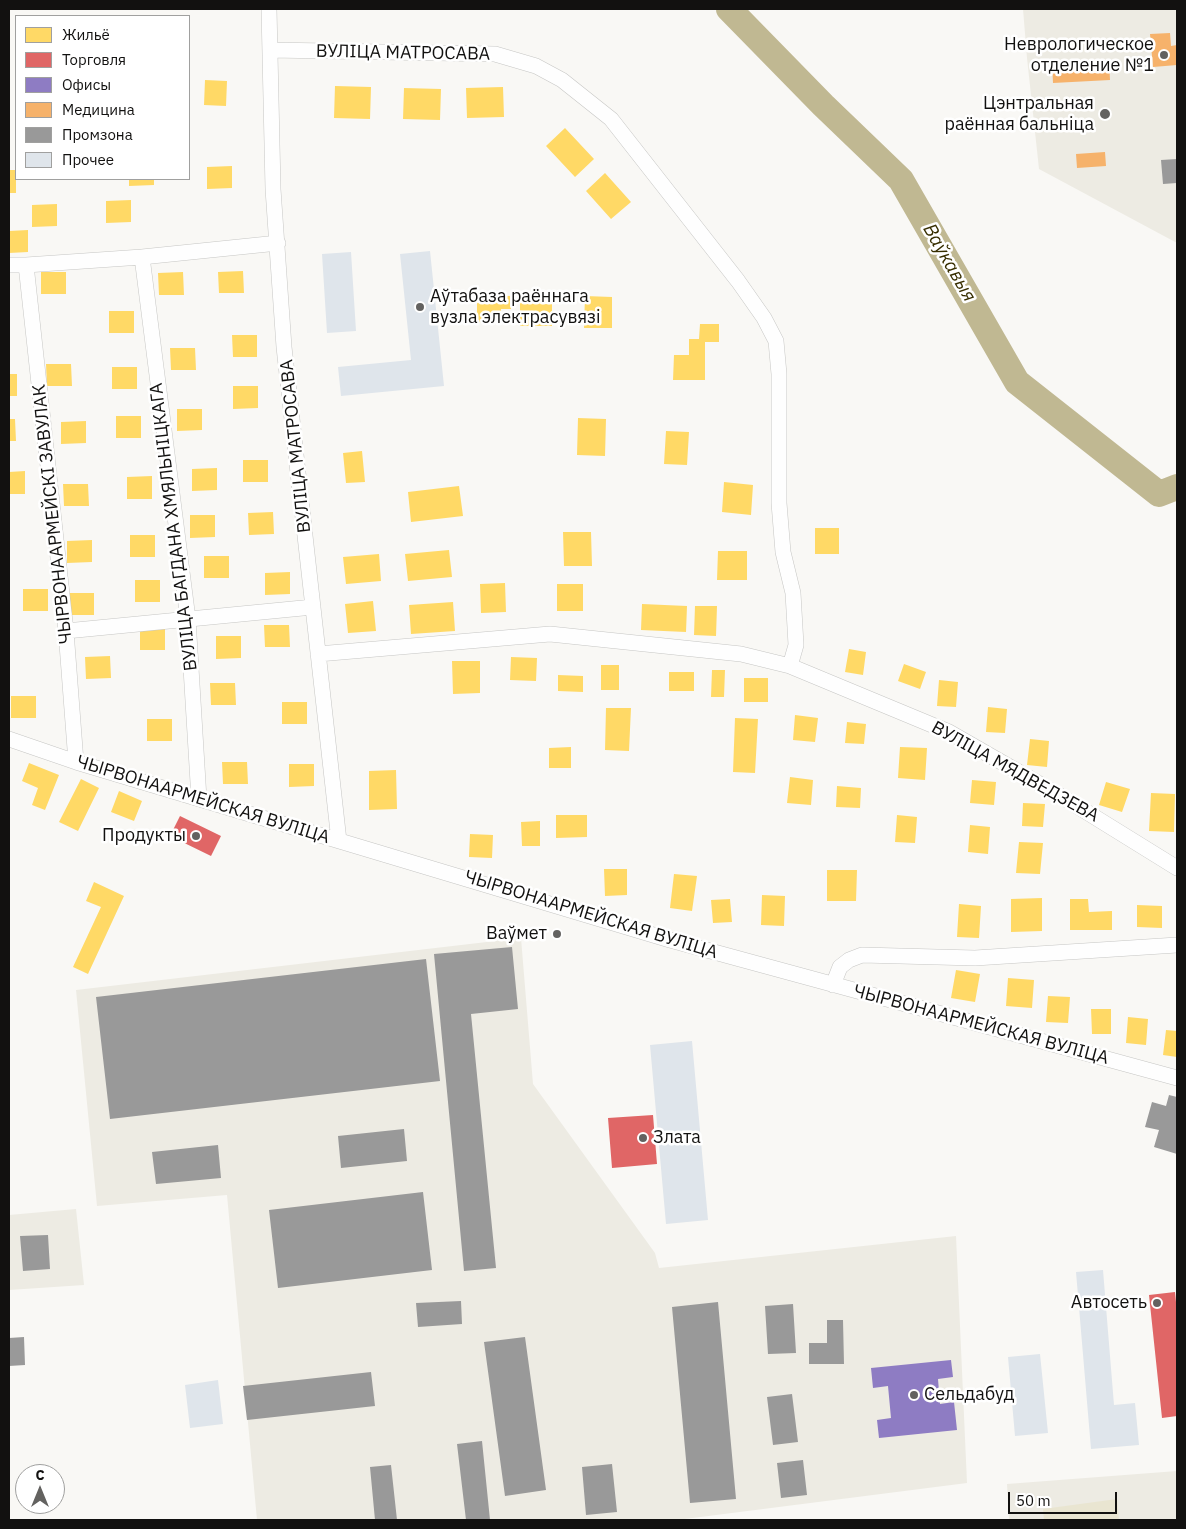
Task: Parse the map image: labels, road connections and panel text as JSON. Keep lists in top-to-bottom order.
{
  "streets": {
    "street": [
      "ВУЛІЦА МАТРОСАВА",
      "ЧЫРВОНААРМЕЙСКІ ЗАВУЛАК",
      "ВУЛІЦА БАГДАНА ХМЯЛЬНІЦКАГА",
      "ВУЛІЦА МЯДВЕДЗЕВА",
      "ЧЫРВОНААРМЕЙСКАЯ ВУЛІЦА"
    ]
  },
  "crossings": [
    ["ВУЛІЦА МАТРОСАВА", "ВУЛІЦА МЯДВЕДЗЕВА"],
    ["ВУЛІЦА МАТРОСАВА", "ЧЫРВОНААРМЕЙСКАЯ ВУЛІЦА"],
    ["ЧЫРВОНААРМЕЙСКІ ЗАВУЛАК", "ЧЫРВОНААРМЕЙСКАЯ ВУЛІЦА"],
    ["ВУЛІЦА БАГДАНА ХМЯЛЬНІЦКАГА", "ЧЫРВОНААРМЕЙСКАЯ ВУЛІЦА"]
  ],
  "water": ["Ваўкавыя"],
  "places": [
    "Неврологическое отделение №1",
    "Цэнтральная раённая бальніца",
    "Аўтабаза раённага вузла электрасувязі",
    "Продукты",
    "Ваўмет",
    "Злата",
    "Автосеть",
    "Сельдабуд"
  ],
  "legend": [
    "Жильё",
    "Торговля",
    "Офисы",
    "Медицина",
    "Промзона",
    "Прочее"
  ],
  "scale_bar": "50 m",
  "north": "top"
}
